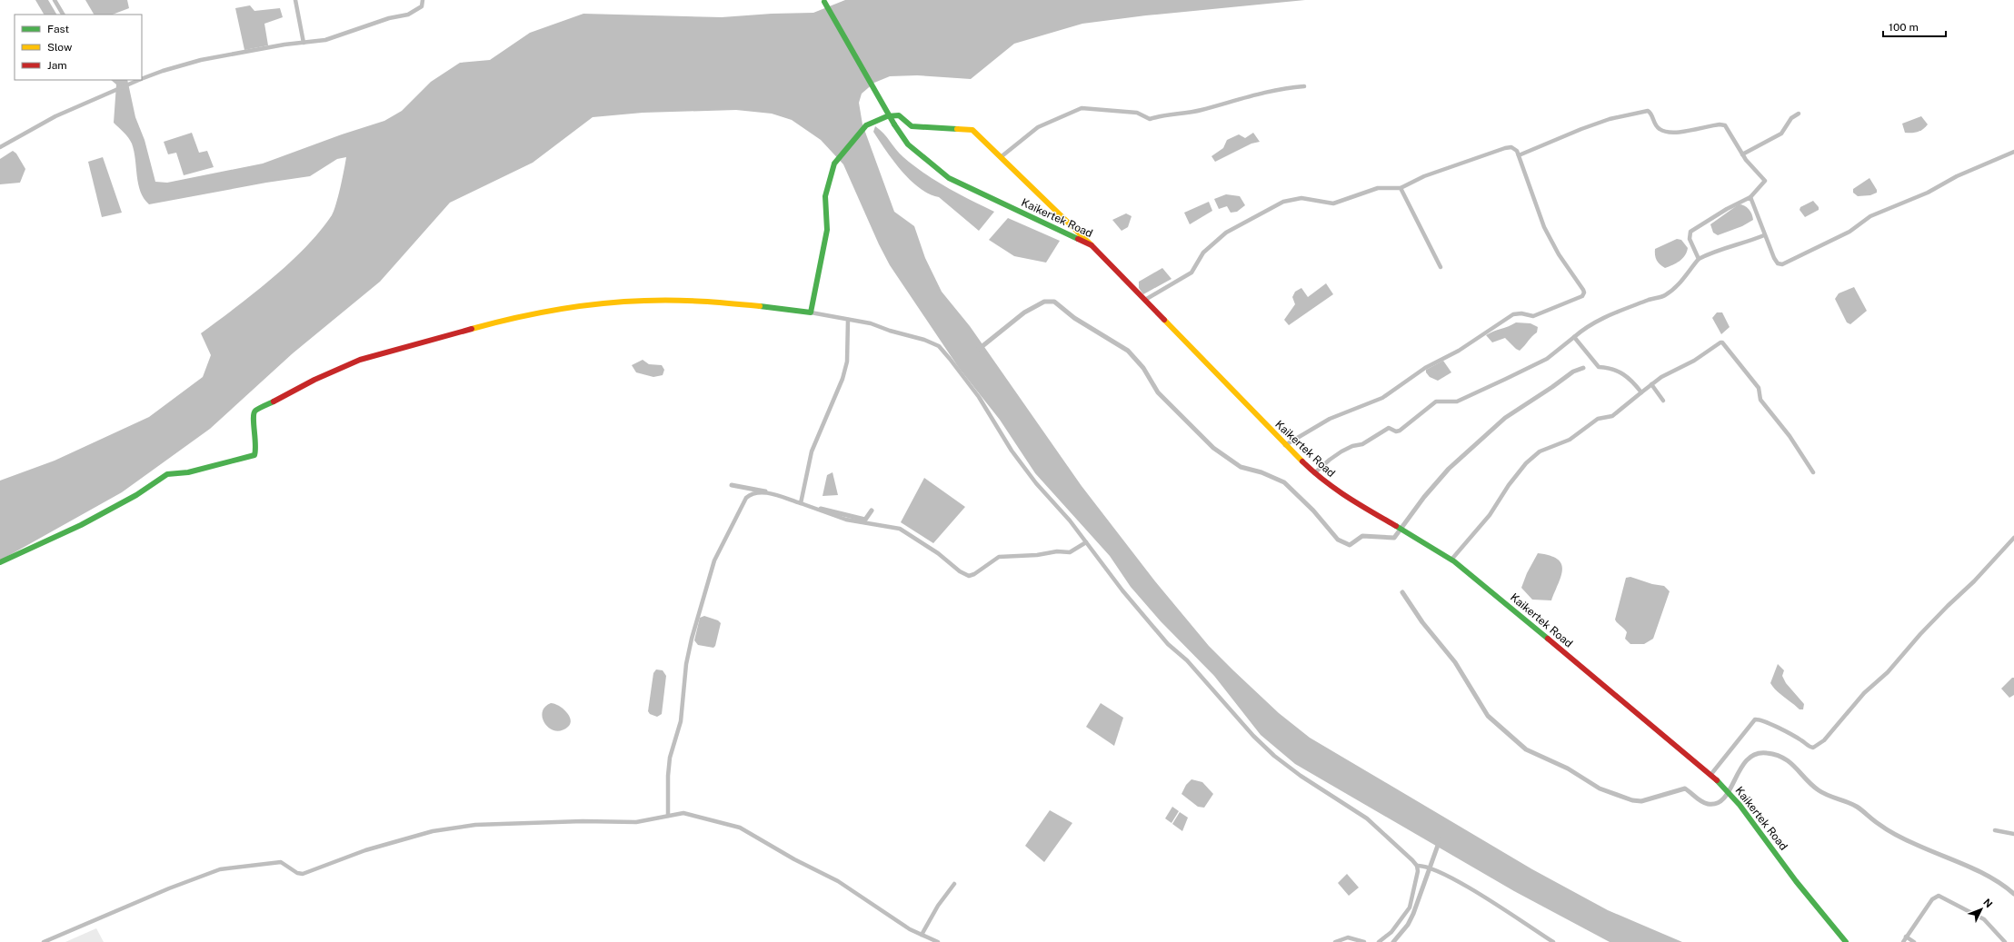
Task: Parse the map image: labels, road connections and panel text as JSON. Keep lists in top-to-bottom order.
{
  "streets": {
    "main road": ["Kaikertek Road"]
  },
  "legend": ["Fast", "Slow", "Jam"],
  "scale_bar": "100 m",
  "north": "top right"
}
